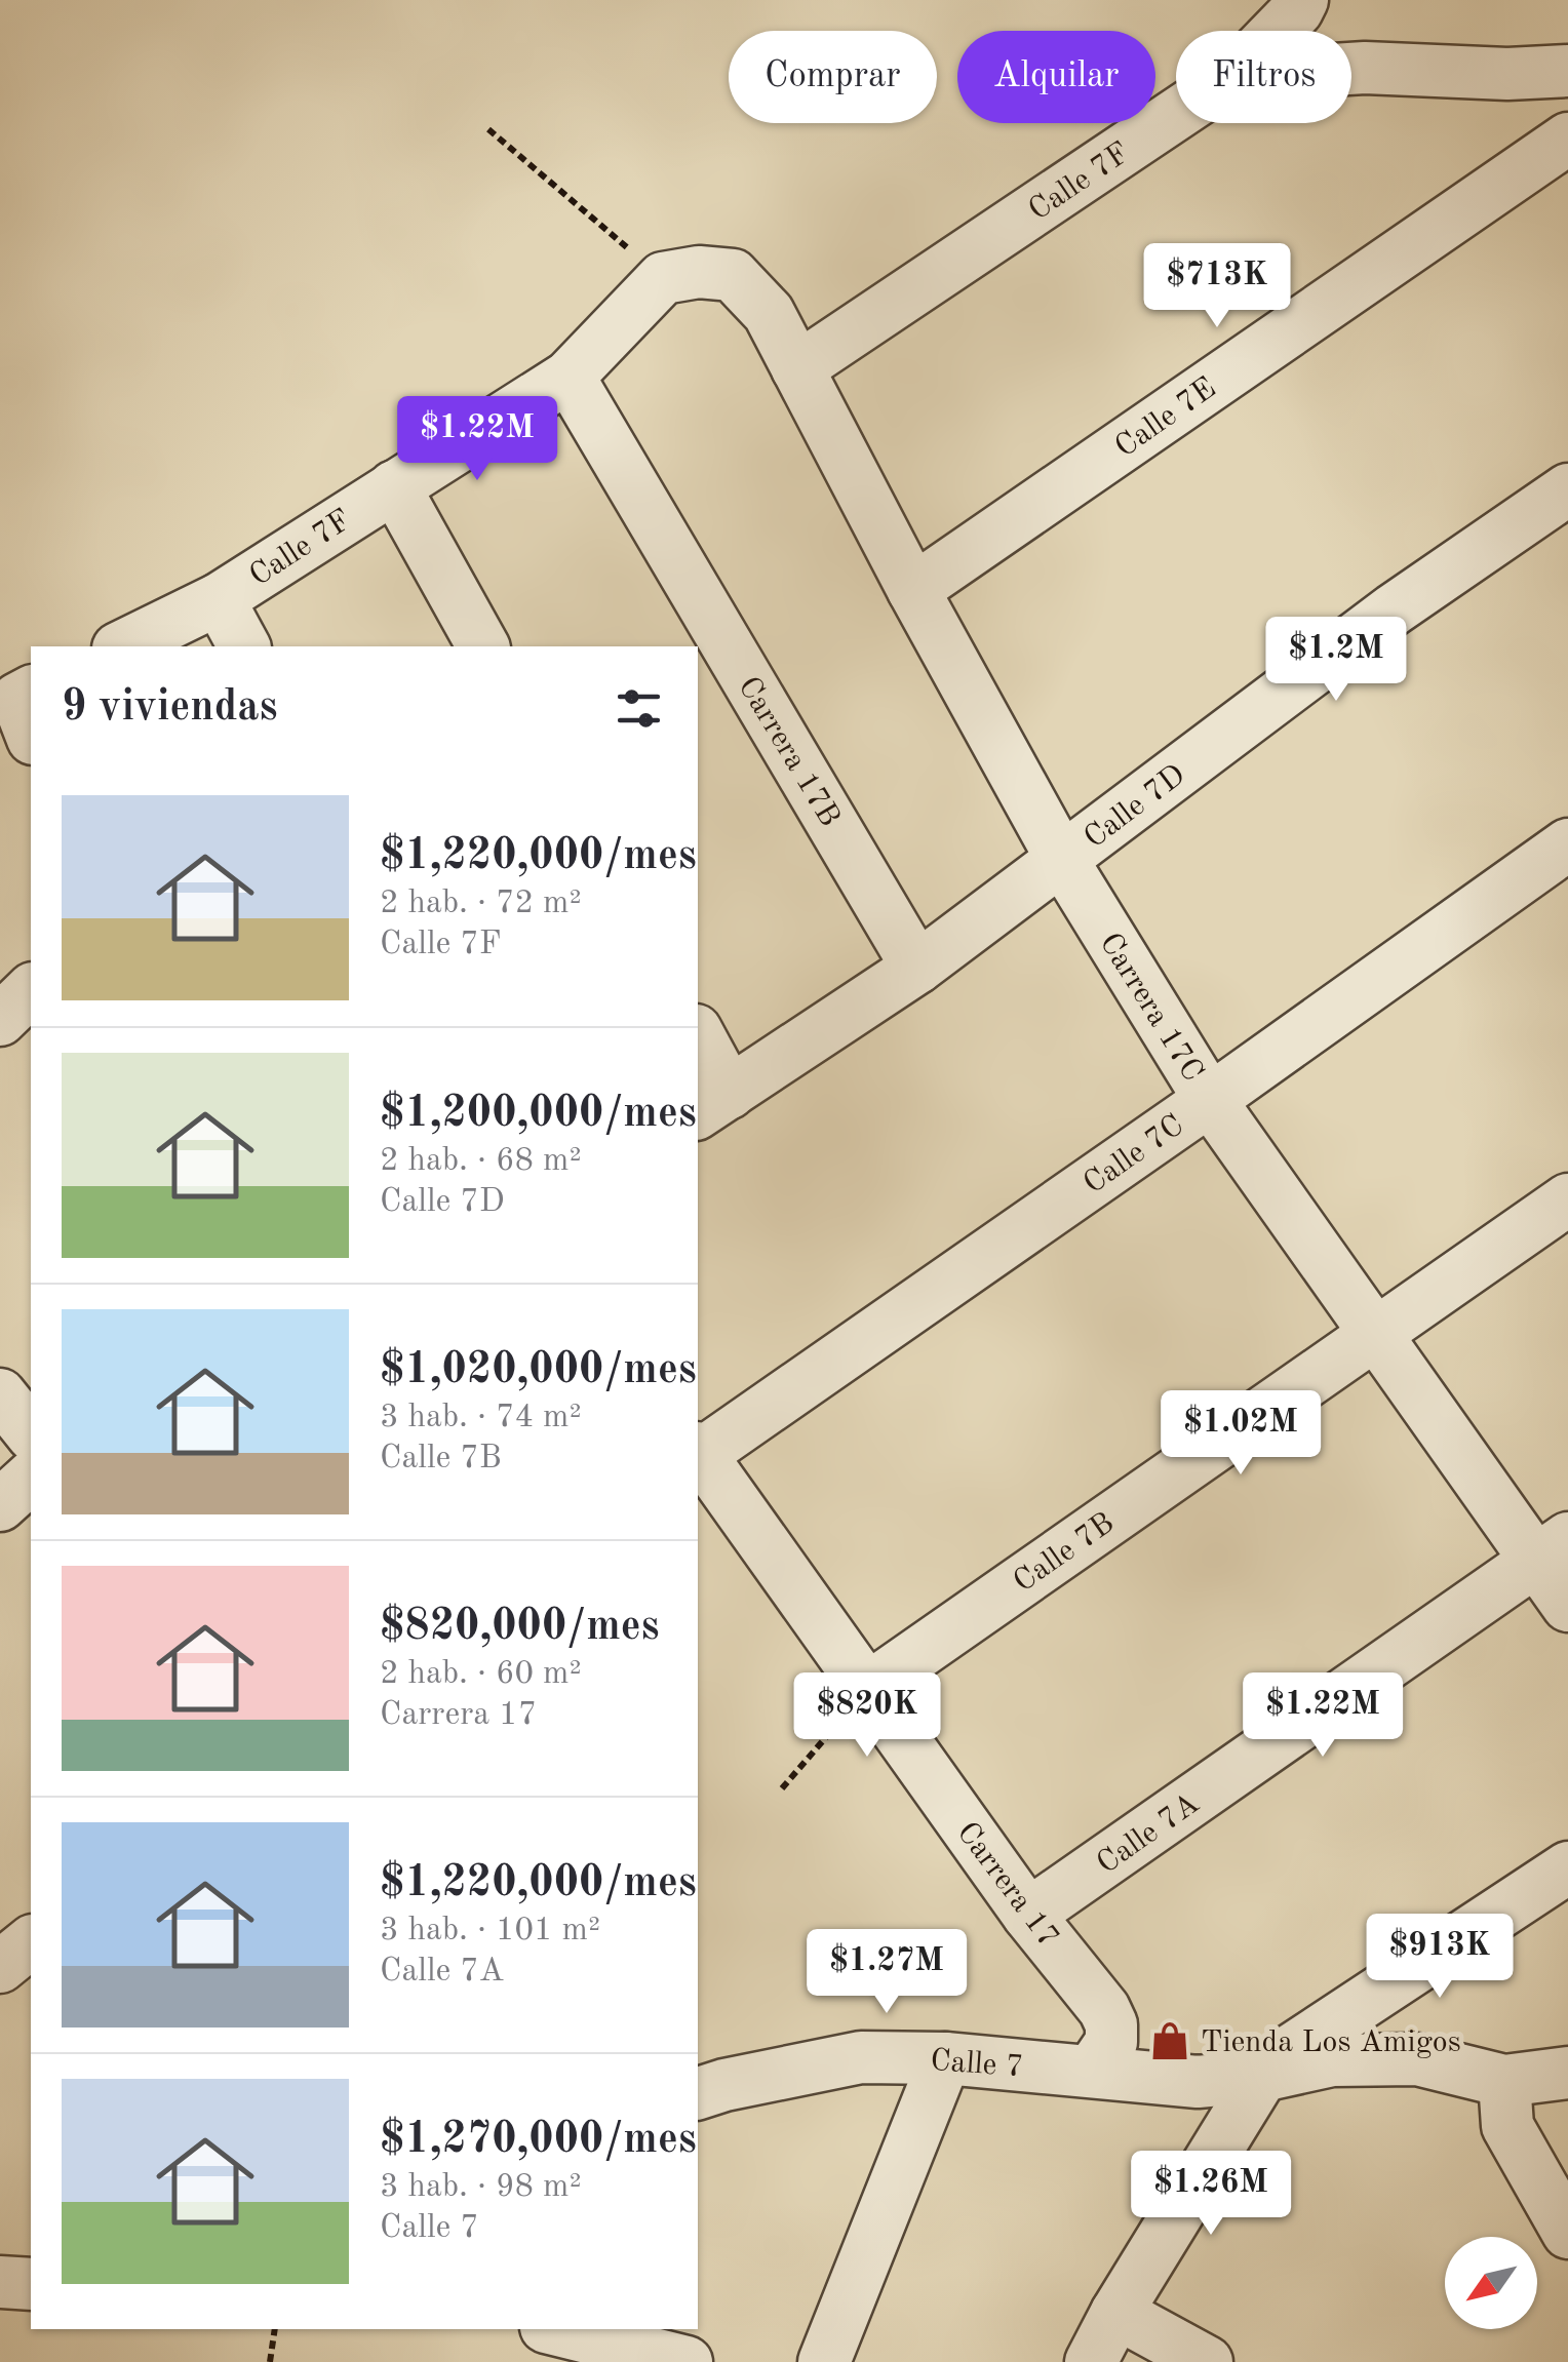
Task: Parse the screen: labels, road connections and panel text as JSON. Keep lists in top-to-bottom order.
{
  "streets": {
    "street": [
      "Calle 7F",
      "Calle 7E",
      "Carrera 17B",
      "Calle 7D",
      "Carrera 17C",
      "Calle 7C",
      "Calle 7B",
      "Calle 7A",
      "Carrera 17",
      "Calle 7"
    ]
  },
  "crossings": [
    ["Calle 7F", "Carrera 17B"],
    ["Calle 7F", "Carrera 17C"],
    ["Calle 7E", "Carrera 17C"],
    ["Carrera 17B", "Calle 7D"],
    ["Calle 7D", "Carrera 17C"],
    ["Carrera 17C", "Calle 7C"],
    ["Carrera 17C", "Calle 7B"],
    ["Carrera 17C", "Calle 7A"],
    ["Calle 7B", "Carrera 17"],
    ["Calle 7A", "Carrera 17"],
    ["Carrera 17", "Calle 7"]
  ],
  "places": {
    "shop": ["Tienda Los Amigos"]
  },
  "north": "bottom left",
  "page": {
    "chip": ["Comprar", "Alquilar", "Filtros"],
    "price": [
      "$713K",
      "$1.22M",
      "$1.2M",
      "$1.02M",
      "$820K",
      "$1.22M",
      "$913K",
      "$1.27M",
      "$1.26M"
    ],
    "heading": "9 viviendas",
    "list": [
      {
        "name": "$1,220,000/mes",
        "note": "2 hab. · 72 m² · Calle 7F"
      },
      {
        "name": "$1,200,000/mes",
        "note": "2 hab. · 68 m² · Calle 7D"
      },
      {
        "name": "$1,020,000/mes",
        "note": "3 hab. · 74 m² · Calle 7B"
      },
      {
        "name": "$820,000/mes",
        "note": "2 hab. · 60 m² · Carrera 17"
      },
      {
        "name": "$1,220,000/mes",
        "note": "3 hab. · 101 m² · Calle 7A"
      },
      {
        "name": "$1,270,000/mes",
        "note": "3 hab. · 98 m² · Calle 7"
      }
    ]
  }
}
